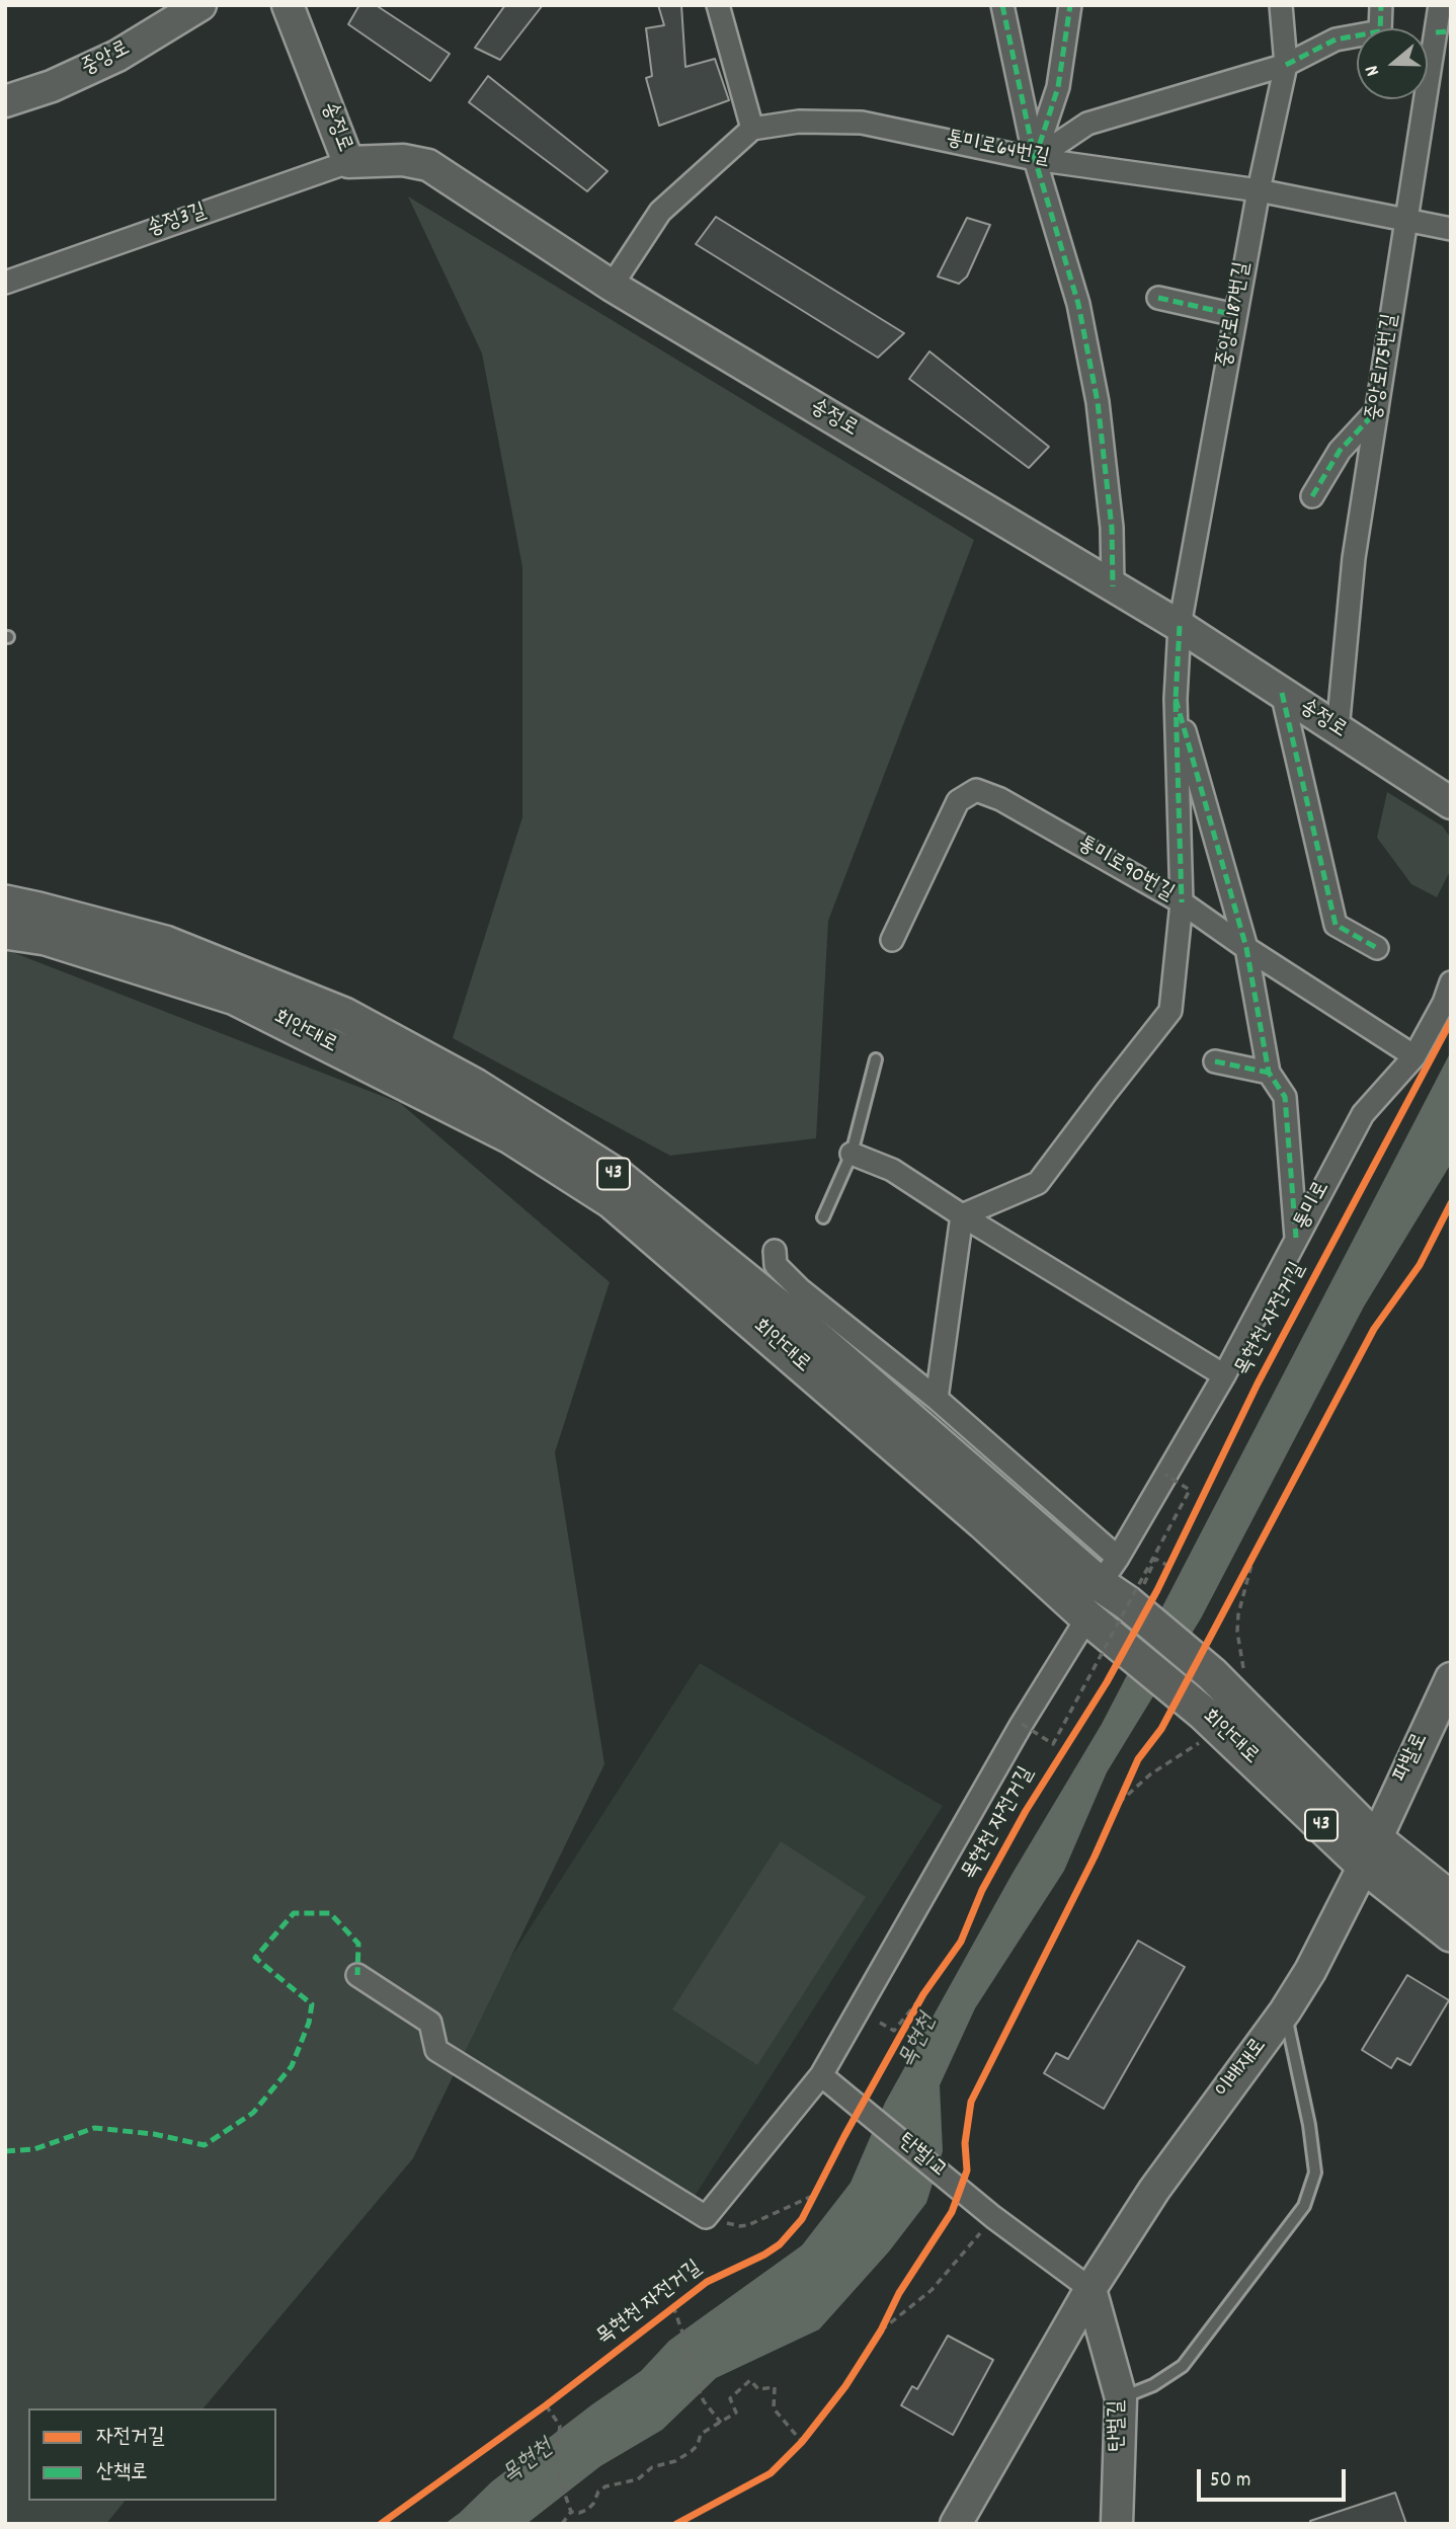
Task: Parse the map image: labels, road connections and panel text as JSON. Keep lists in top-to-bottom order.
{
  "streets": {
    "main road": ["회안대로", "43"],
    "street": [
      "중앙로",
      "송정로",
      "통미로64번길",
      "송정3길",
      "중앙로187번길",
      "중앙로175번길",
      "통미로90번길",
      "통미로",
      "파발로",
      "이배재로",
      "탄벌1교",
      "탄벌길"
    ],
    "cycle path": ["목현천 자전거길"]
  },
  "crossings": [
    ["송정로", "송정3길"],
    ["송정로", "중앙로187번길"],
    ["송정로", "중앙로175번길"],
    ["통미로64번길", "중앙로187번길"],
    ["통미로64번길", "중앙로175번길"],
    ["통미로90번길", "통미로"],
    ["회안대로", "통미로"],
    ["회안대로", "파발로"],
    ["회안대로", "이배재로"],
    ["파발로", "이배재로"],
    ["이배재로", "탄벌길"]
  ],
  "water": ["목현천"],
  "legend": ["자전거길", "산책로"],
  "scale_bar": "50 m",
  "north": "left"
}
